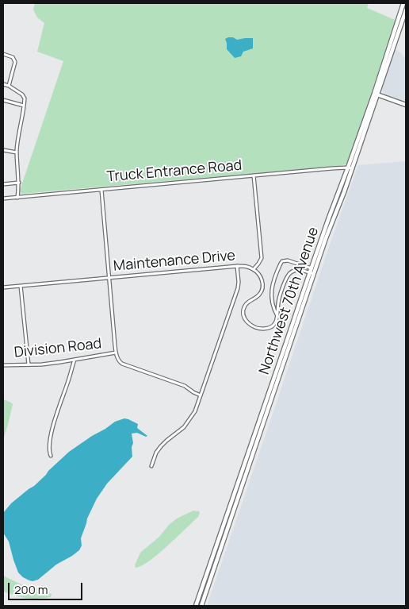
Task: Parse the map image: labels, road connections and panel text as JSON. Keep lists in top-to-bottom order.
{
  "streets": {
    "main road": ["Northwest 70th Avenue"],
    "street": ["Truck Entrance Road", "Maintenance Drive", "Division Road"]
  },
  "crossings": [
    ["Truck Entrance Road", "Northwest 70th Avenue"]
  ],
  "scale_bar": "200 m"
}
